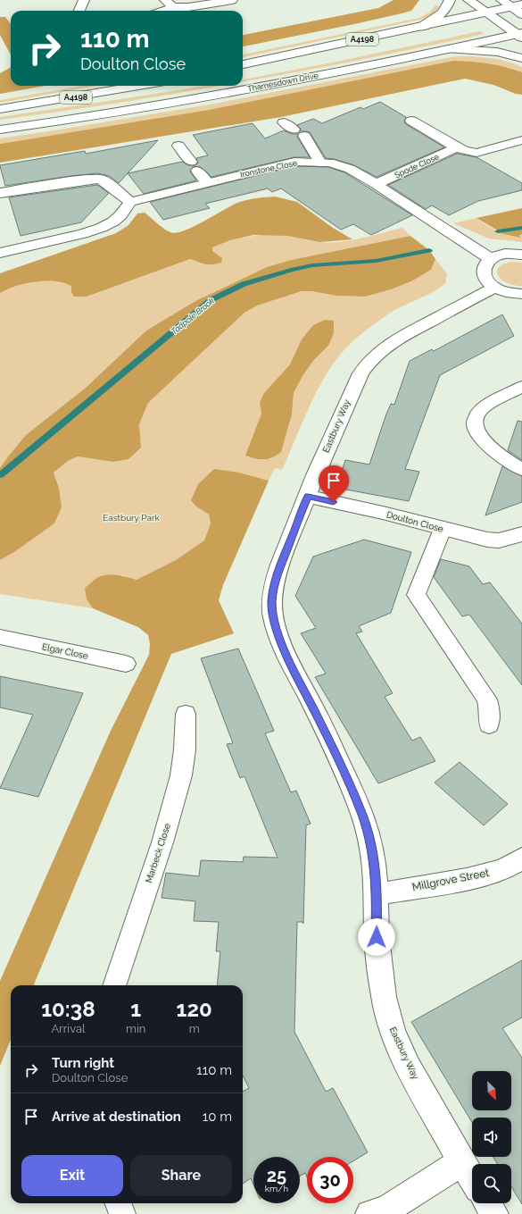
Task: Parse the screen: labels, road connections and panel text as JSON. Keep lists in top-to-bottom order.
{
  "streets": {
    "street": [
      "A4198",
      "Thamesdown Drive",
      "Spode Close",
      "Ironstone Close",
      "Eastbury Way",
      "Doulton Close",
      "Millgrove Street"
    ],
    "lane": ["Elgar Close", "Marbeck Close"]
  },
  "crossings": [
    ["Spode Close", "Ironstone Close"],
    ["Eastbury Way", "Doulton Close"],
    ["Eastbury Way", "Millgrove Street"]
  ],
  "water": ["Tadpole Brook"],
  "parks": ["Eastbury Park"],
  "north": "bottom right",
  "page": {
    "turn": ["110 m", "Doulton Close"],
    "eta": [
      "10:38",
      "Arrival",
      "1",
      "min",
      "120",
      "m"
    ],
    "list": [
      {
        "name": "Turn right",
        "note": "Doulton Close",
        "value": "110 m"
      },
      {
        "name": "Arrive at destination",
        "value": "10 m"
      }
    ],
    "buttons": ["Exit", "Share"],
    "speed": "25 km/h",
    "limit": "30"
  }
}
